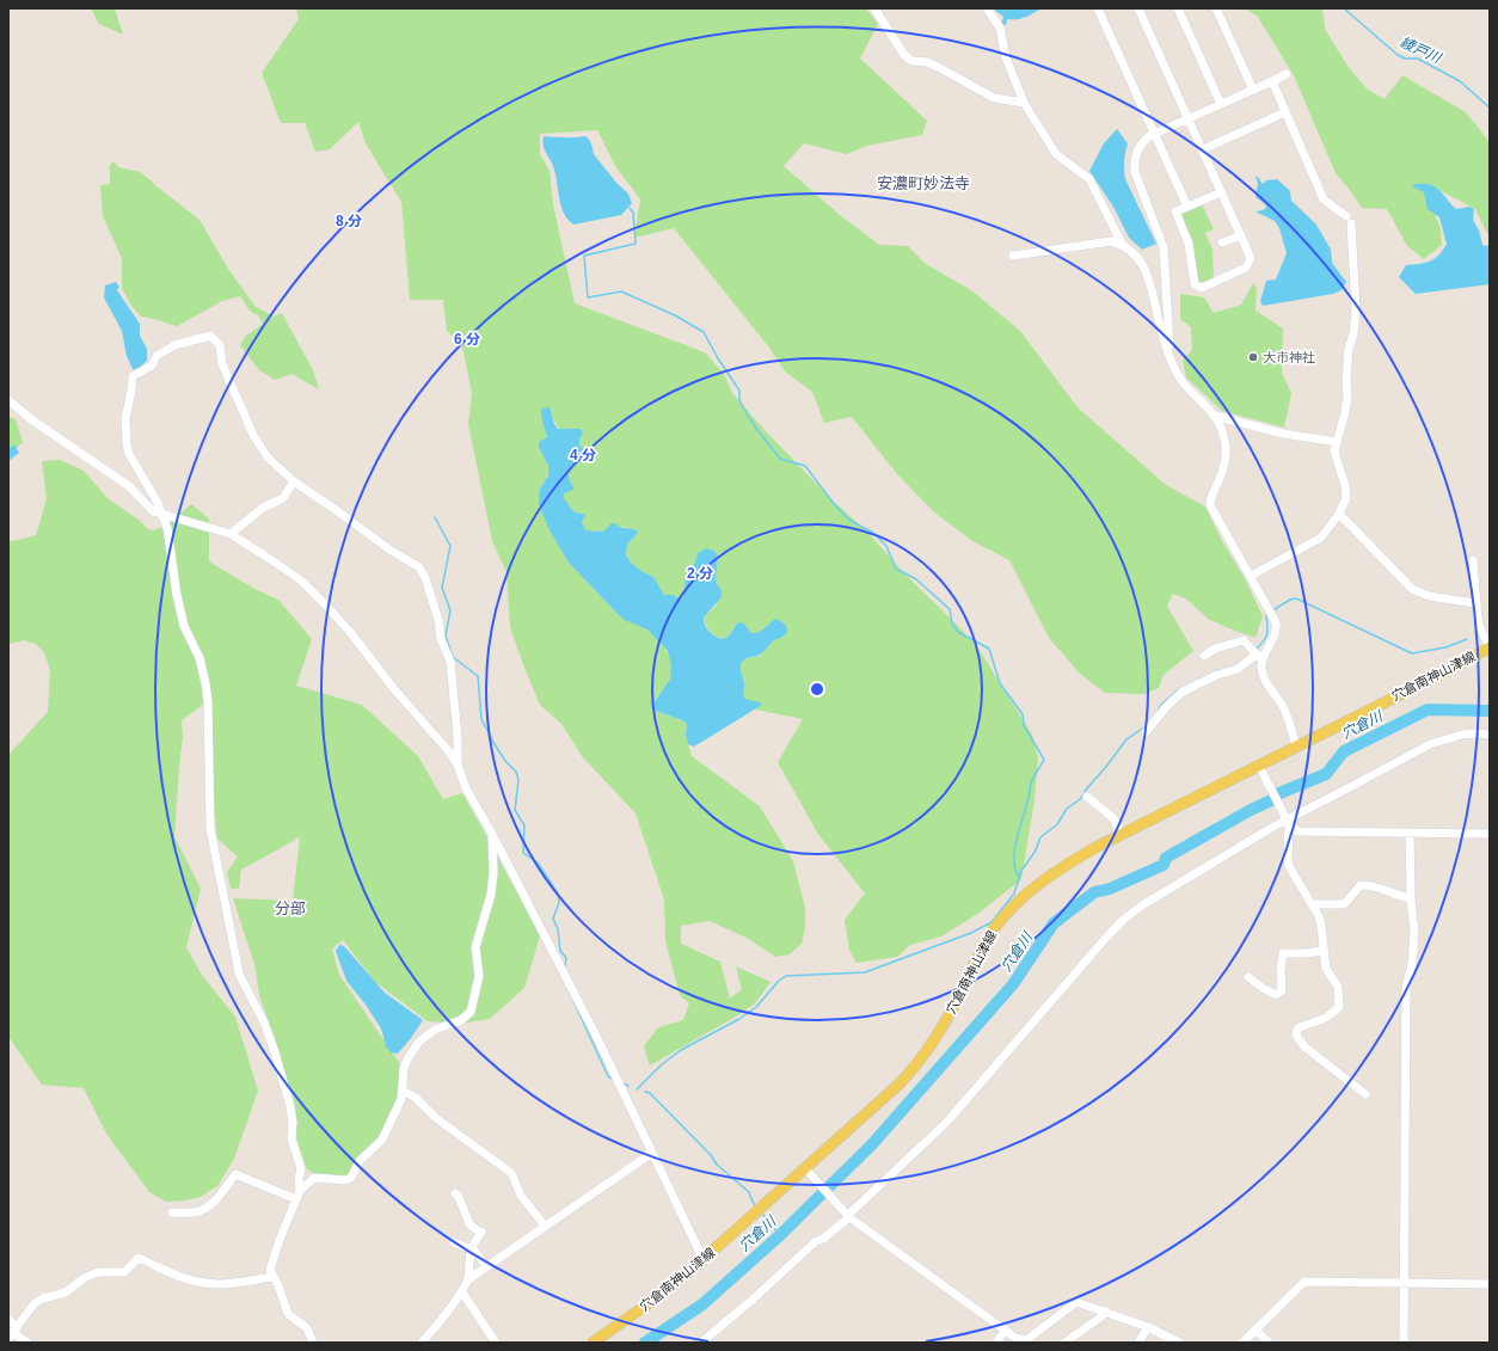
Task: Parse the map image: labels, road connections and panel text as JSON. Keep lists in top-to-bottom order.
{
  "streets": {
    "main road": ["穴倉南神山津線"]
  },
  "districts": ["安濃町妙法寺", "分部"],
  "water": ["綾戸川", "穴倉川"],
  "places": ["大市神社"],
  "rings": [
    "8 分",
    "6 分",
    "4 分",
    "2 分"
  ]
}
